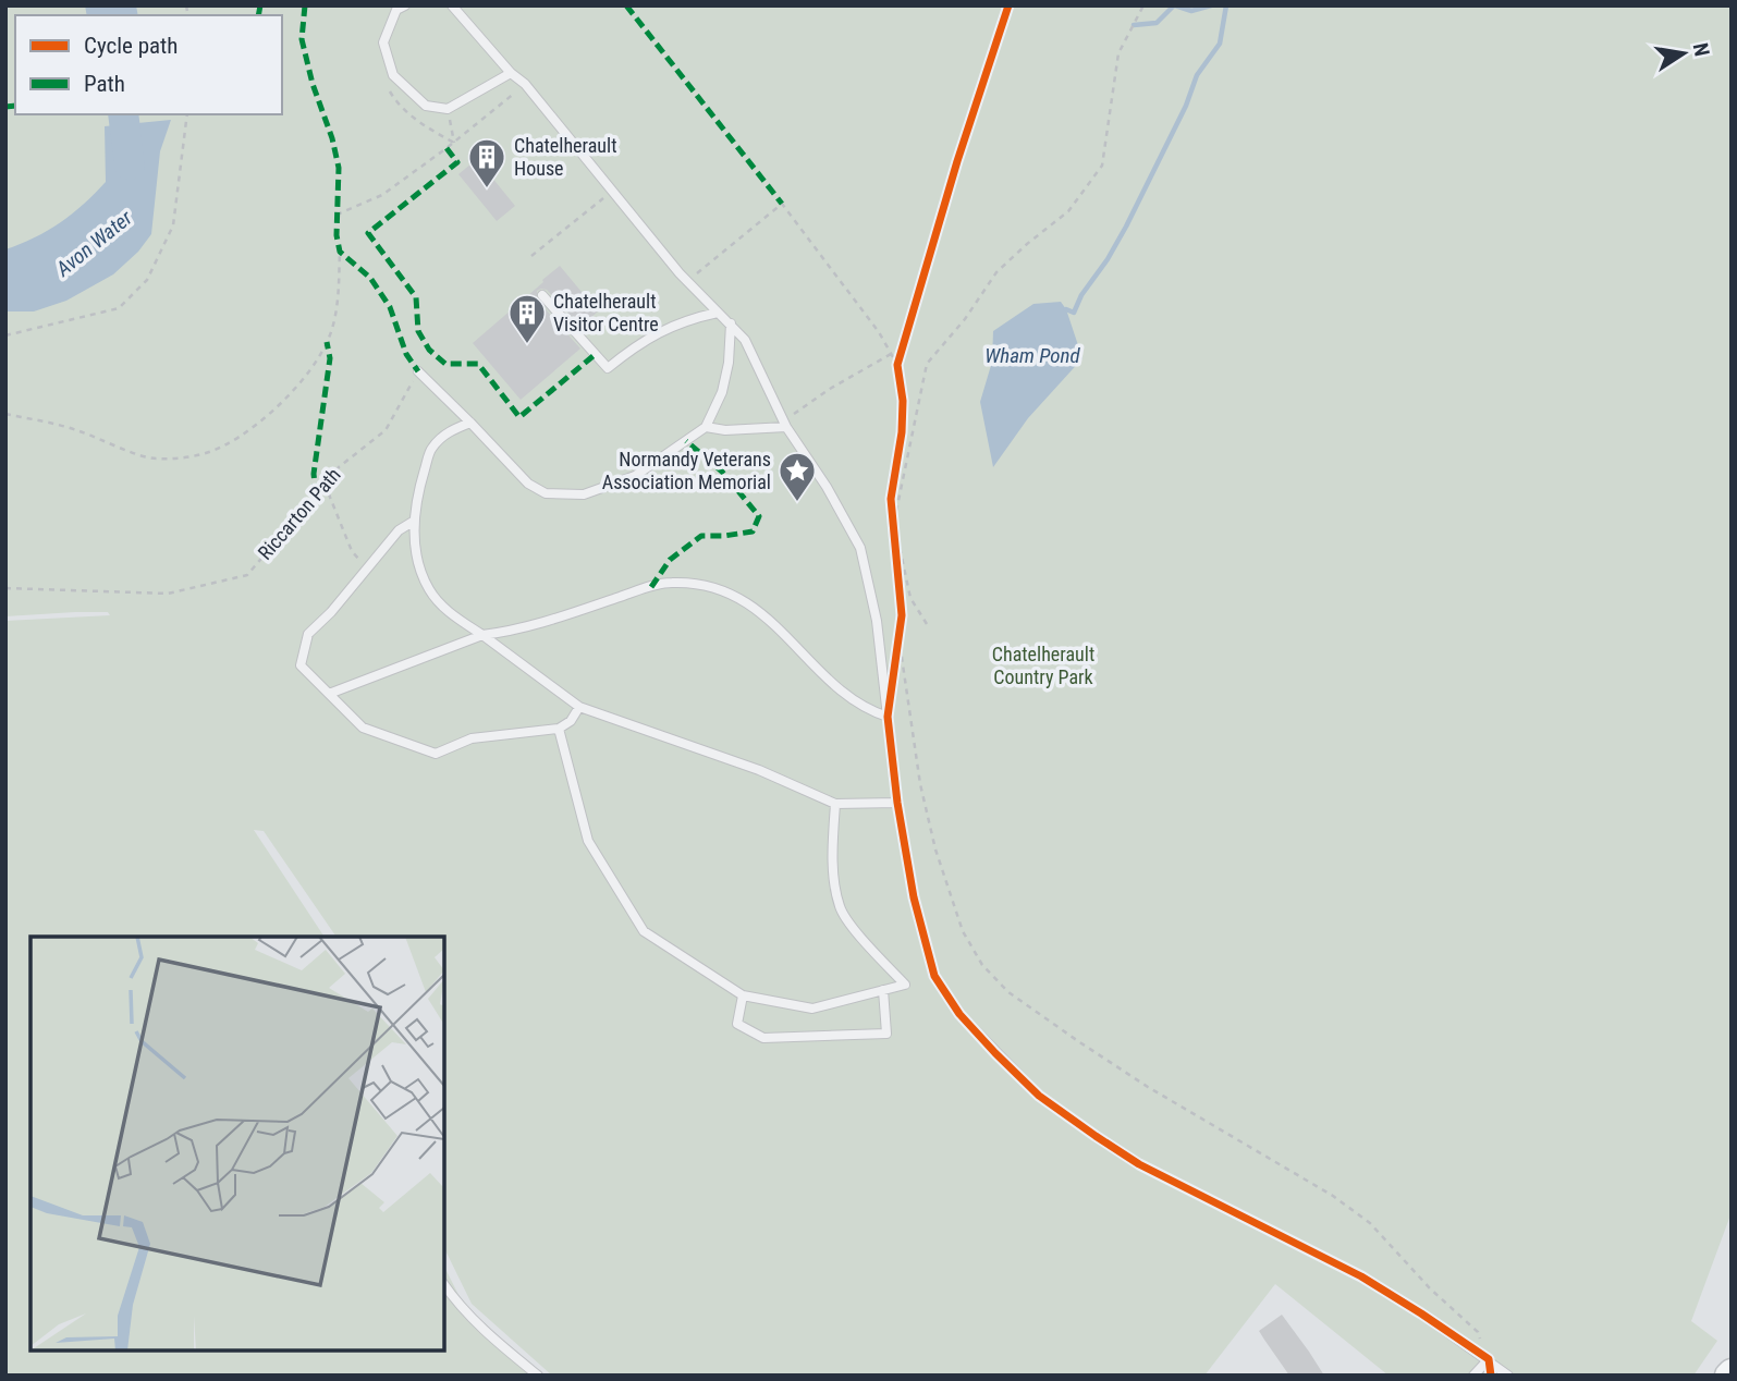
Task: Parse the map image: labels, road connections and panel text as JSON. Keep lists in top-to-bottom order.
{
  "streets": {
    "path": ["Riccarton Path"]
  },
  "water": ["Avon Water", "Wham Pond"],
  "parks": ["Chatelherault Country Park"],
  "places": {
    "building": ["Chatelherault House", "Chatelherault Visitor Centre"],
    "place": ["Normandy Veterans Association Memorial"]
  },
  "legend": ["Cycle path", "Path"],
  "north": "right"
}
